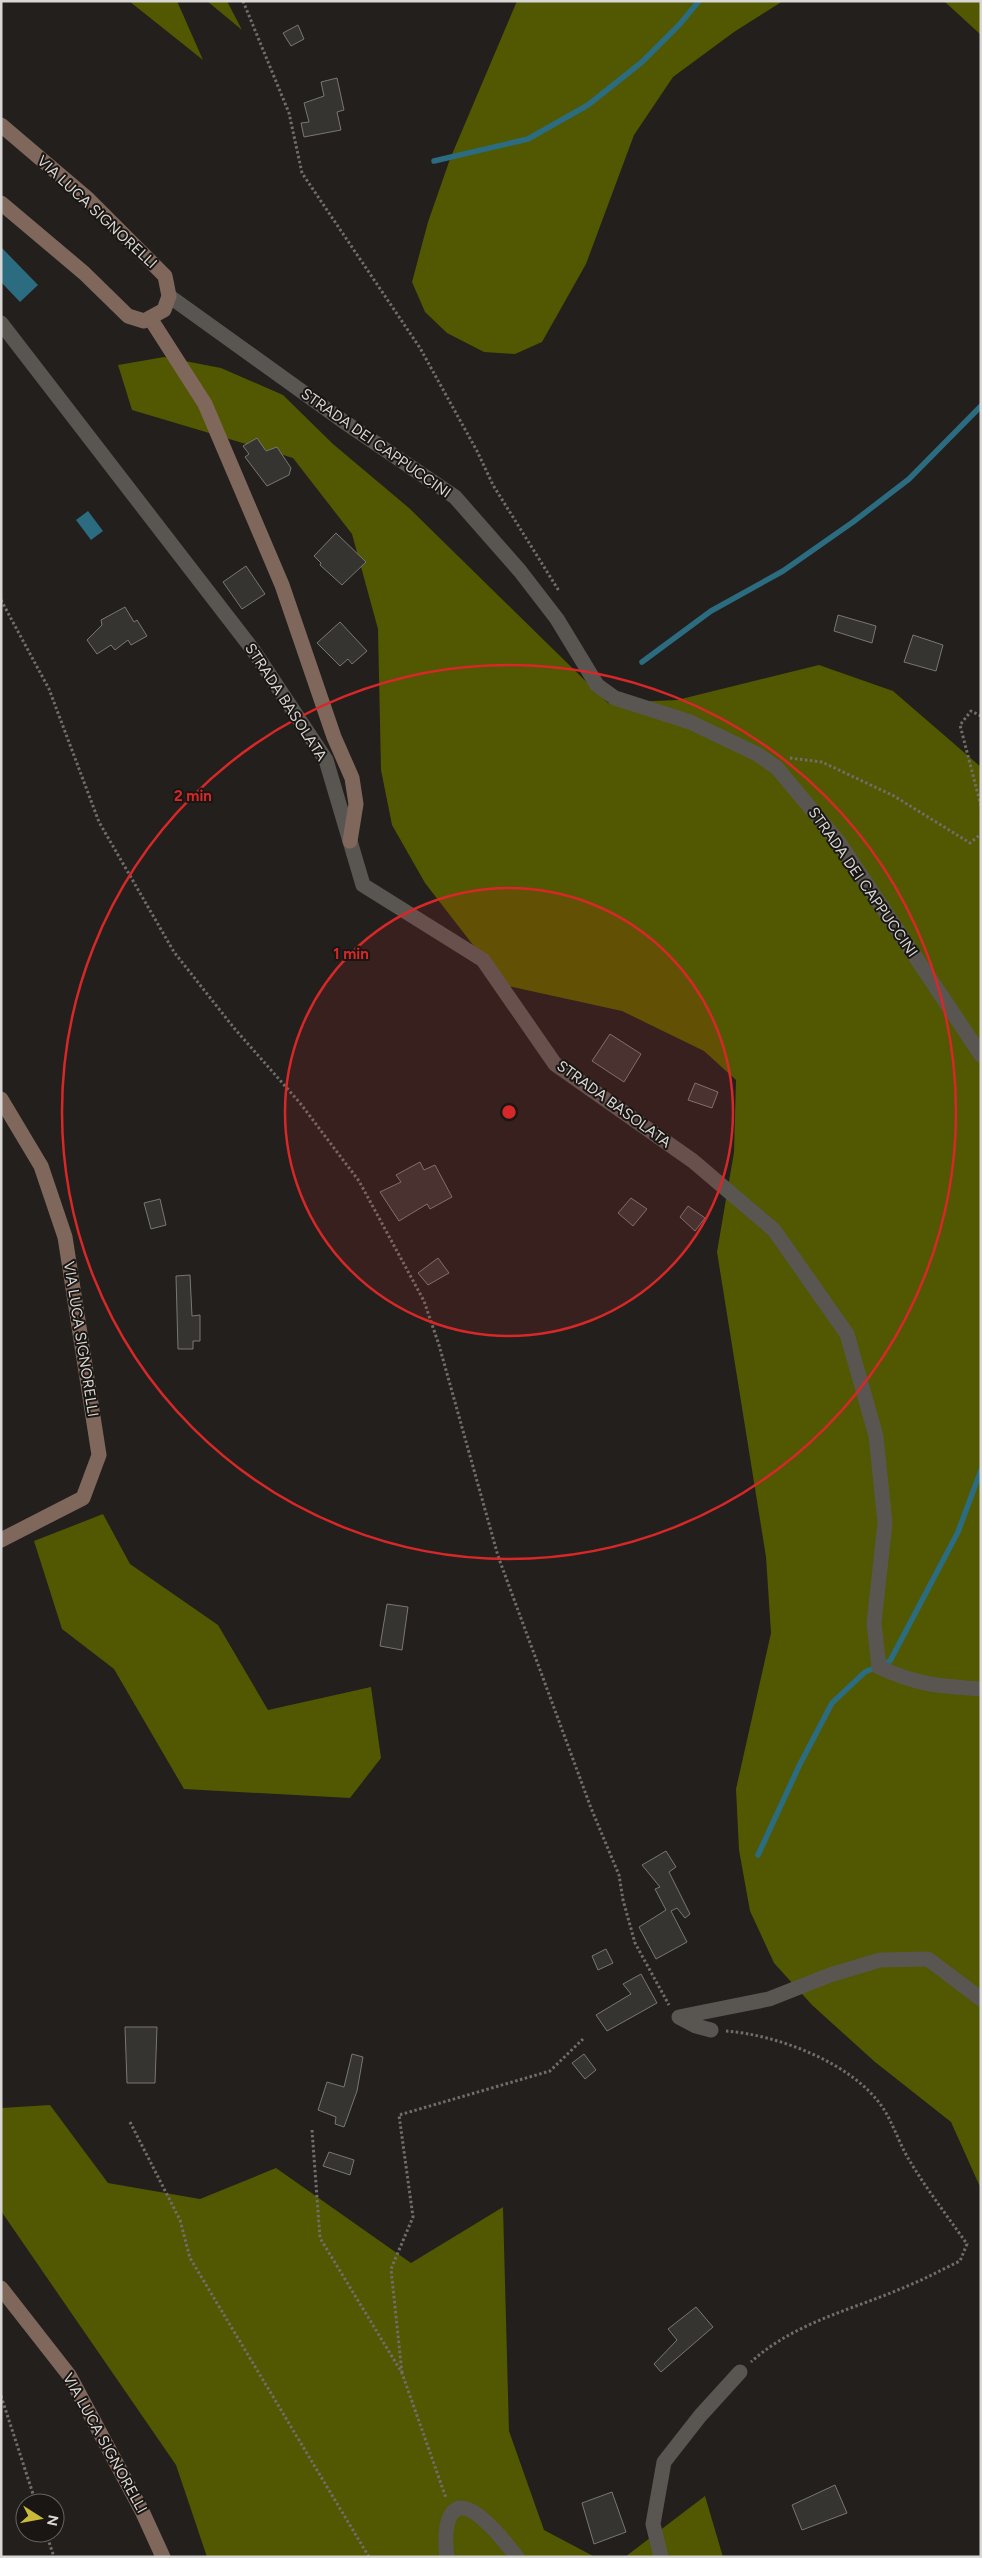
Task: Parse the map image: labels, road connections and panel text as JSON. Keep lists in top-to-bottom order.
{
  "streets": {
    "main road": ["VIA LUCA SIGNORELLI"],
    "street": ["STRADA DEI CAPPUCCINI", "STRADA BASOLATA"]
  },
  "crossings": [
    ["VIA LUCA SIGNORELLI", "STRADA DEI CAPPUCCINI"]
  ],
  "north": "right",
  "rings": ["2 min", "1 min"]
}
